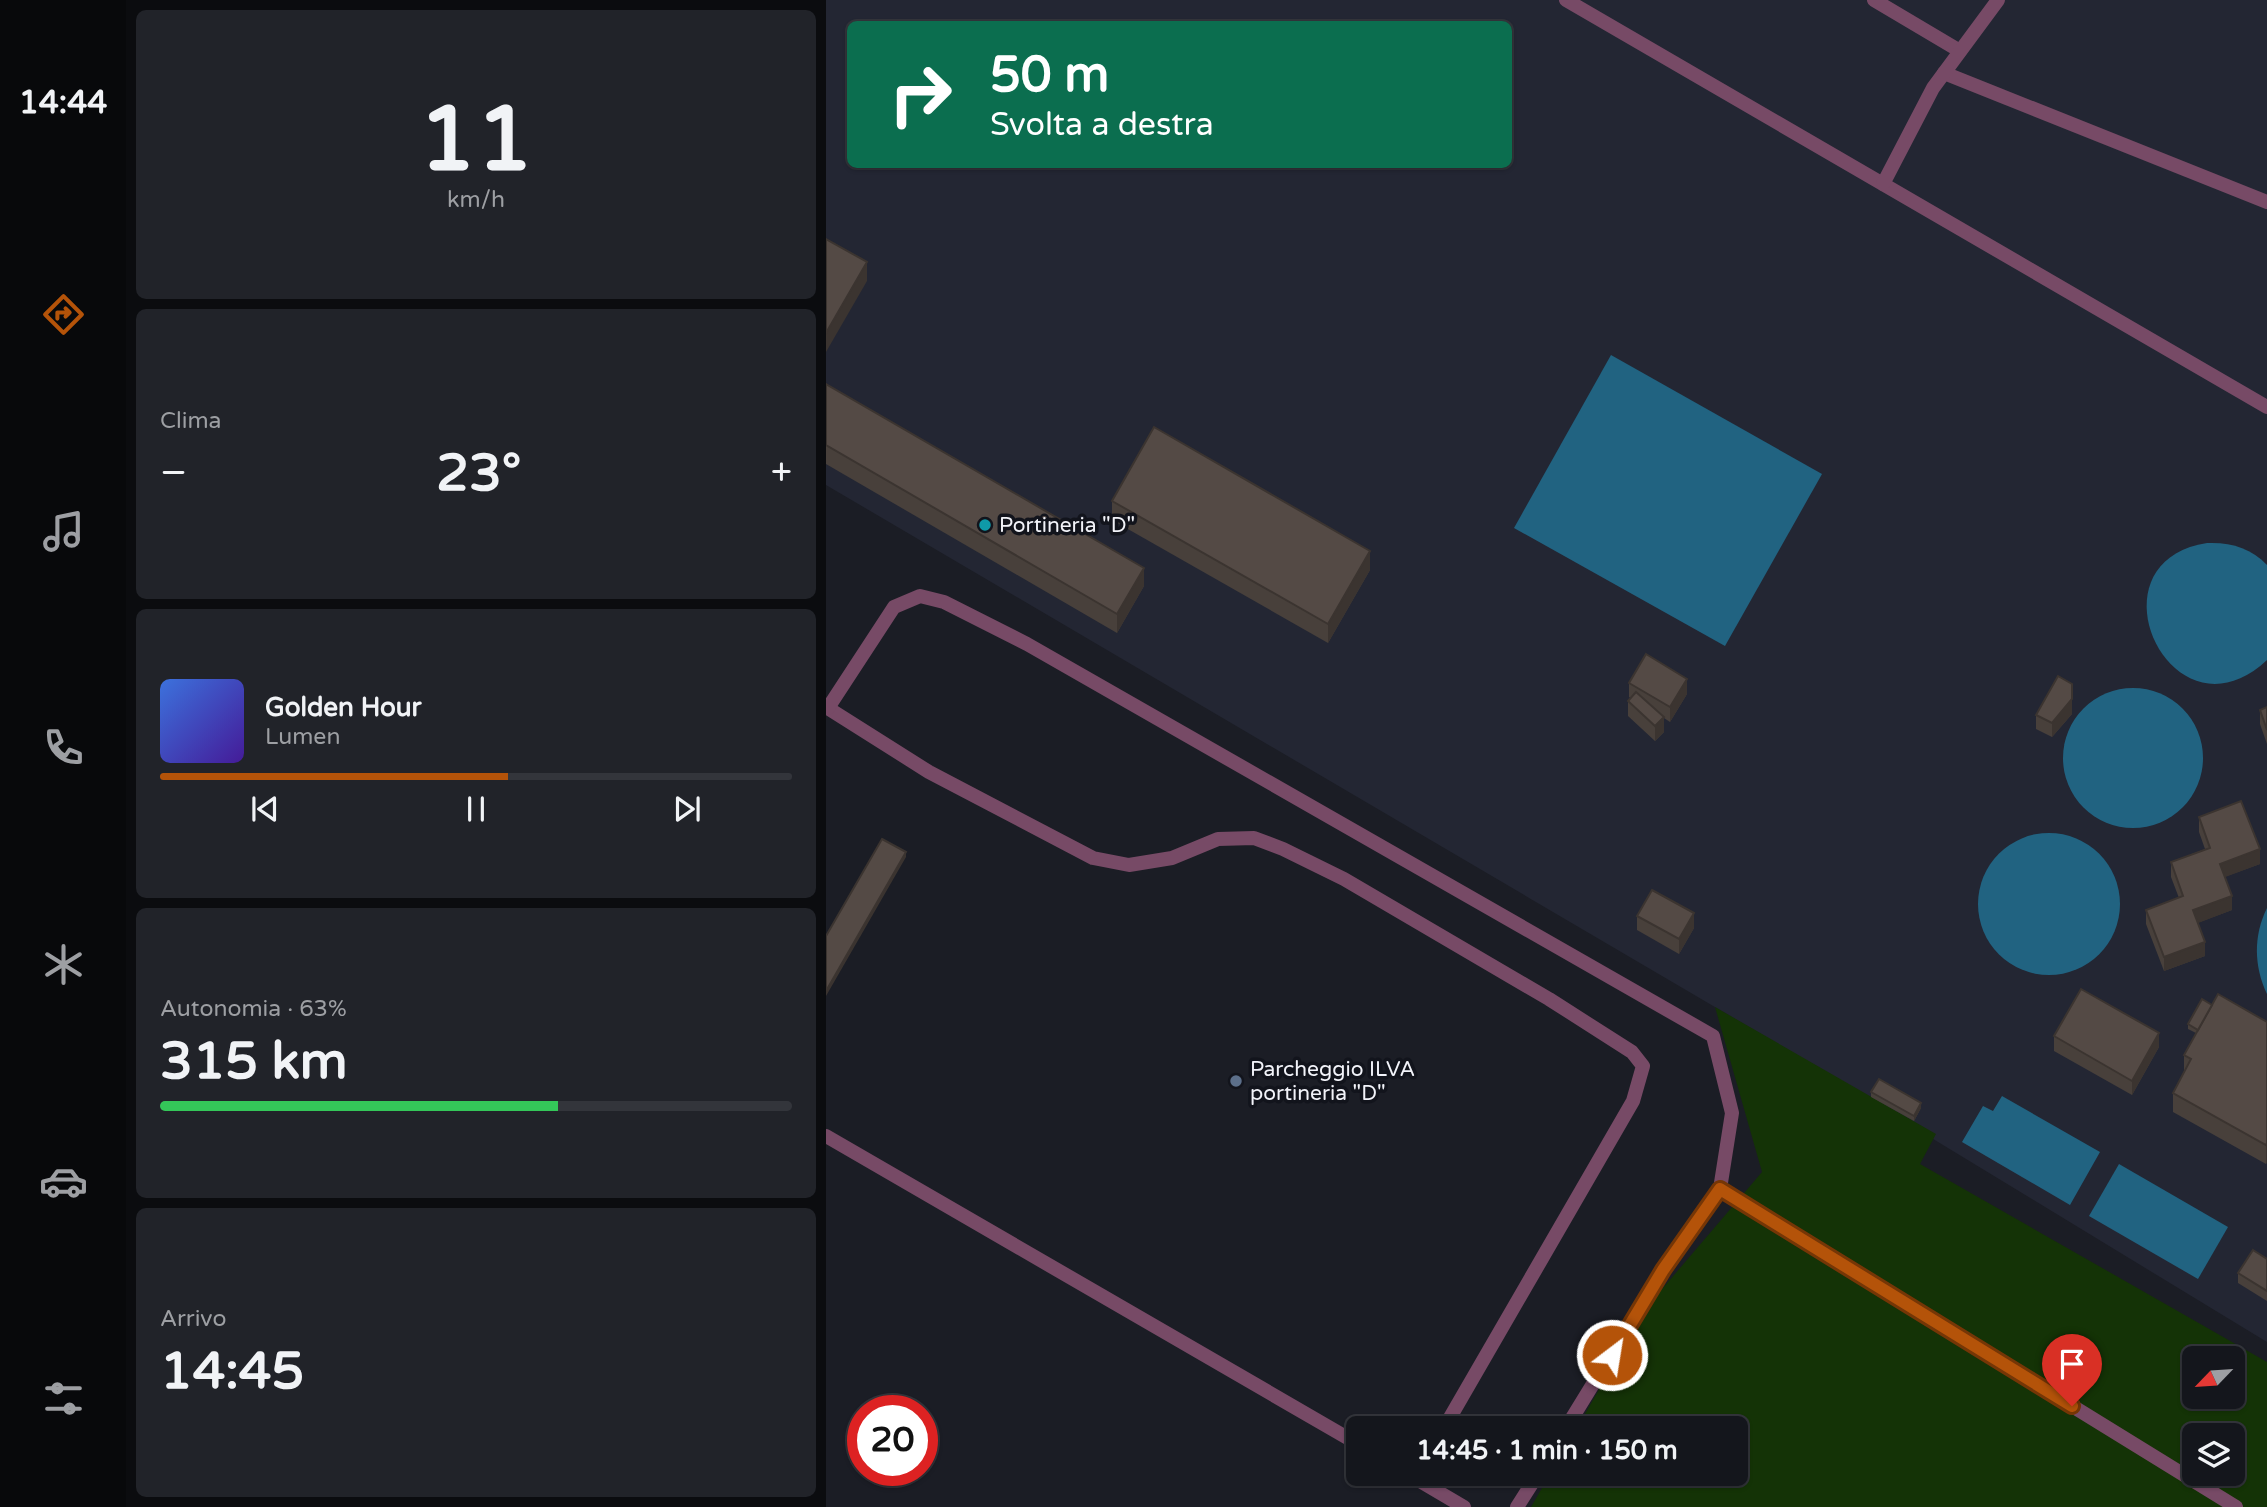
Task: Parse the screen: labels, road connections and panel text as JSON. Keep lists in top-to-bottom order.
{
  "places": ["Portineria \"D\"", "Parcheggio ILVA portineria \"D\""],
  "north": "bottom left",
  "page": {
    "tabs": "14:44",
    "tile": [
      ["11", "km/h"],
      "Clima",
      ["Autonomia · 63%", "315 km"],
      ["Arrivo", "14:45"]
    ],
    "turn": ["50 m", "Svolta a destra"],
    "heat": ["−", "23°", "+"],
    "song": ["Golden Hour", "Lumen"],
    "limit": "20",
    "trip": "14:45 · 1 min · 150 m"
  }
}
